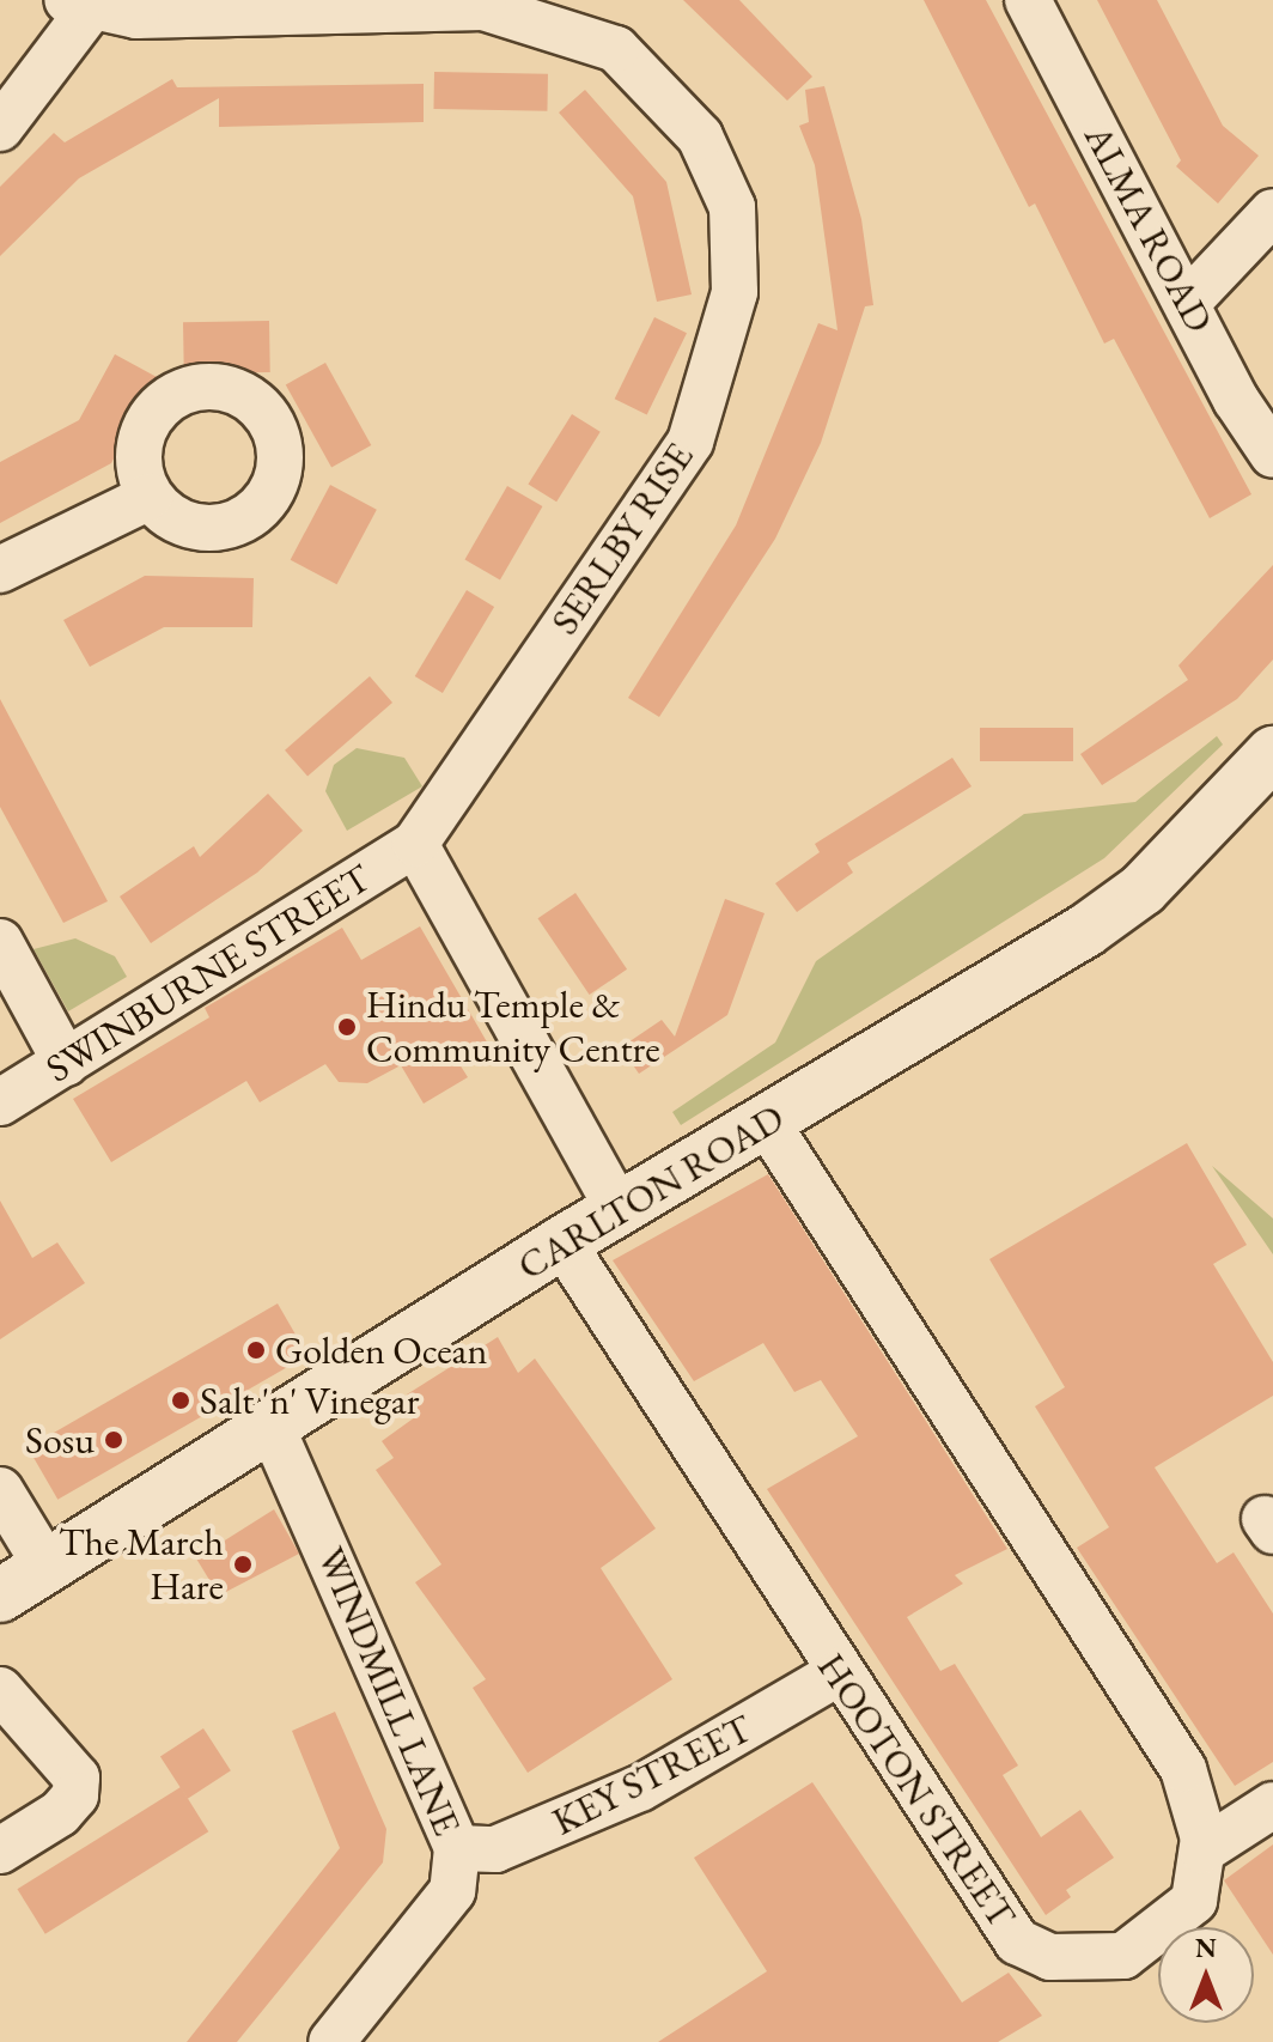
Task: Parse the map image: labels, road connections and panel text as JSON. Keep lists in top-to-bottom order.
{
  "streets": {
    "main road": ["CARLTON ROAD"],
    "street": [
      "ALMA ROAD",
      "SERLBY RISE",
      "SWINBURNE STREET",
      "WINDMILL LANE",
      "KEY STREET",
      "HOOTON STREET"
    ]
  },
  "crossings": [
    ["SERLBY RISE", "SWINBURNE STREET"],
    ["CARLTON ROAD", "WINDMILL LANE"],
    ["CARLTON ROAD", "HOOTON STREET"],
    ["WINDMILL LANE", "KEY STREET"],
    ["KEY STREET", "HOOTON STREET"]
  ],
  "places": [
    "Hindu Temple & Community Centre",
    "Golden Ocean",
    "Salt 'n' Vinegar",
    "Sosu",
    "The March Hare"
  ],
  "north": "top"
}
